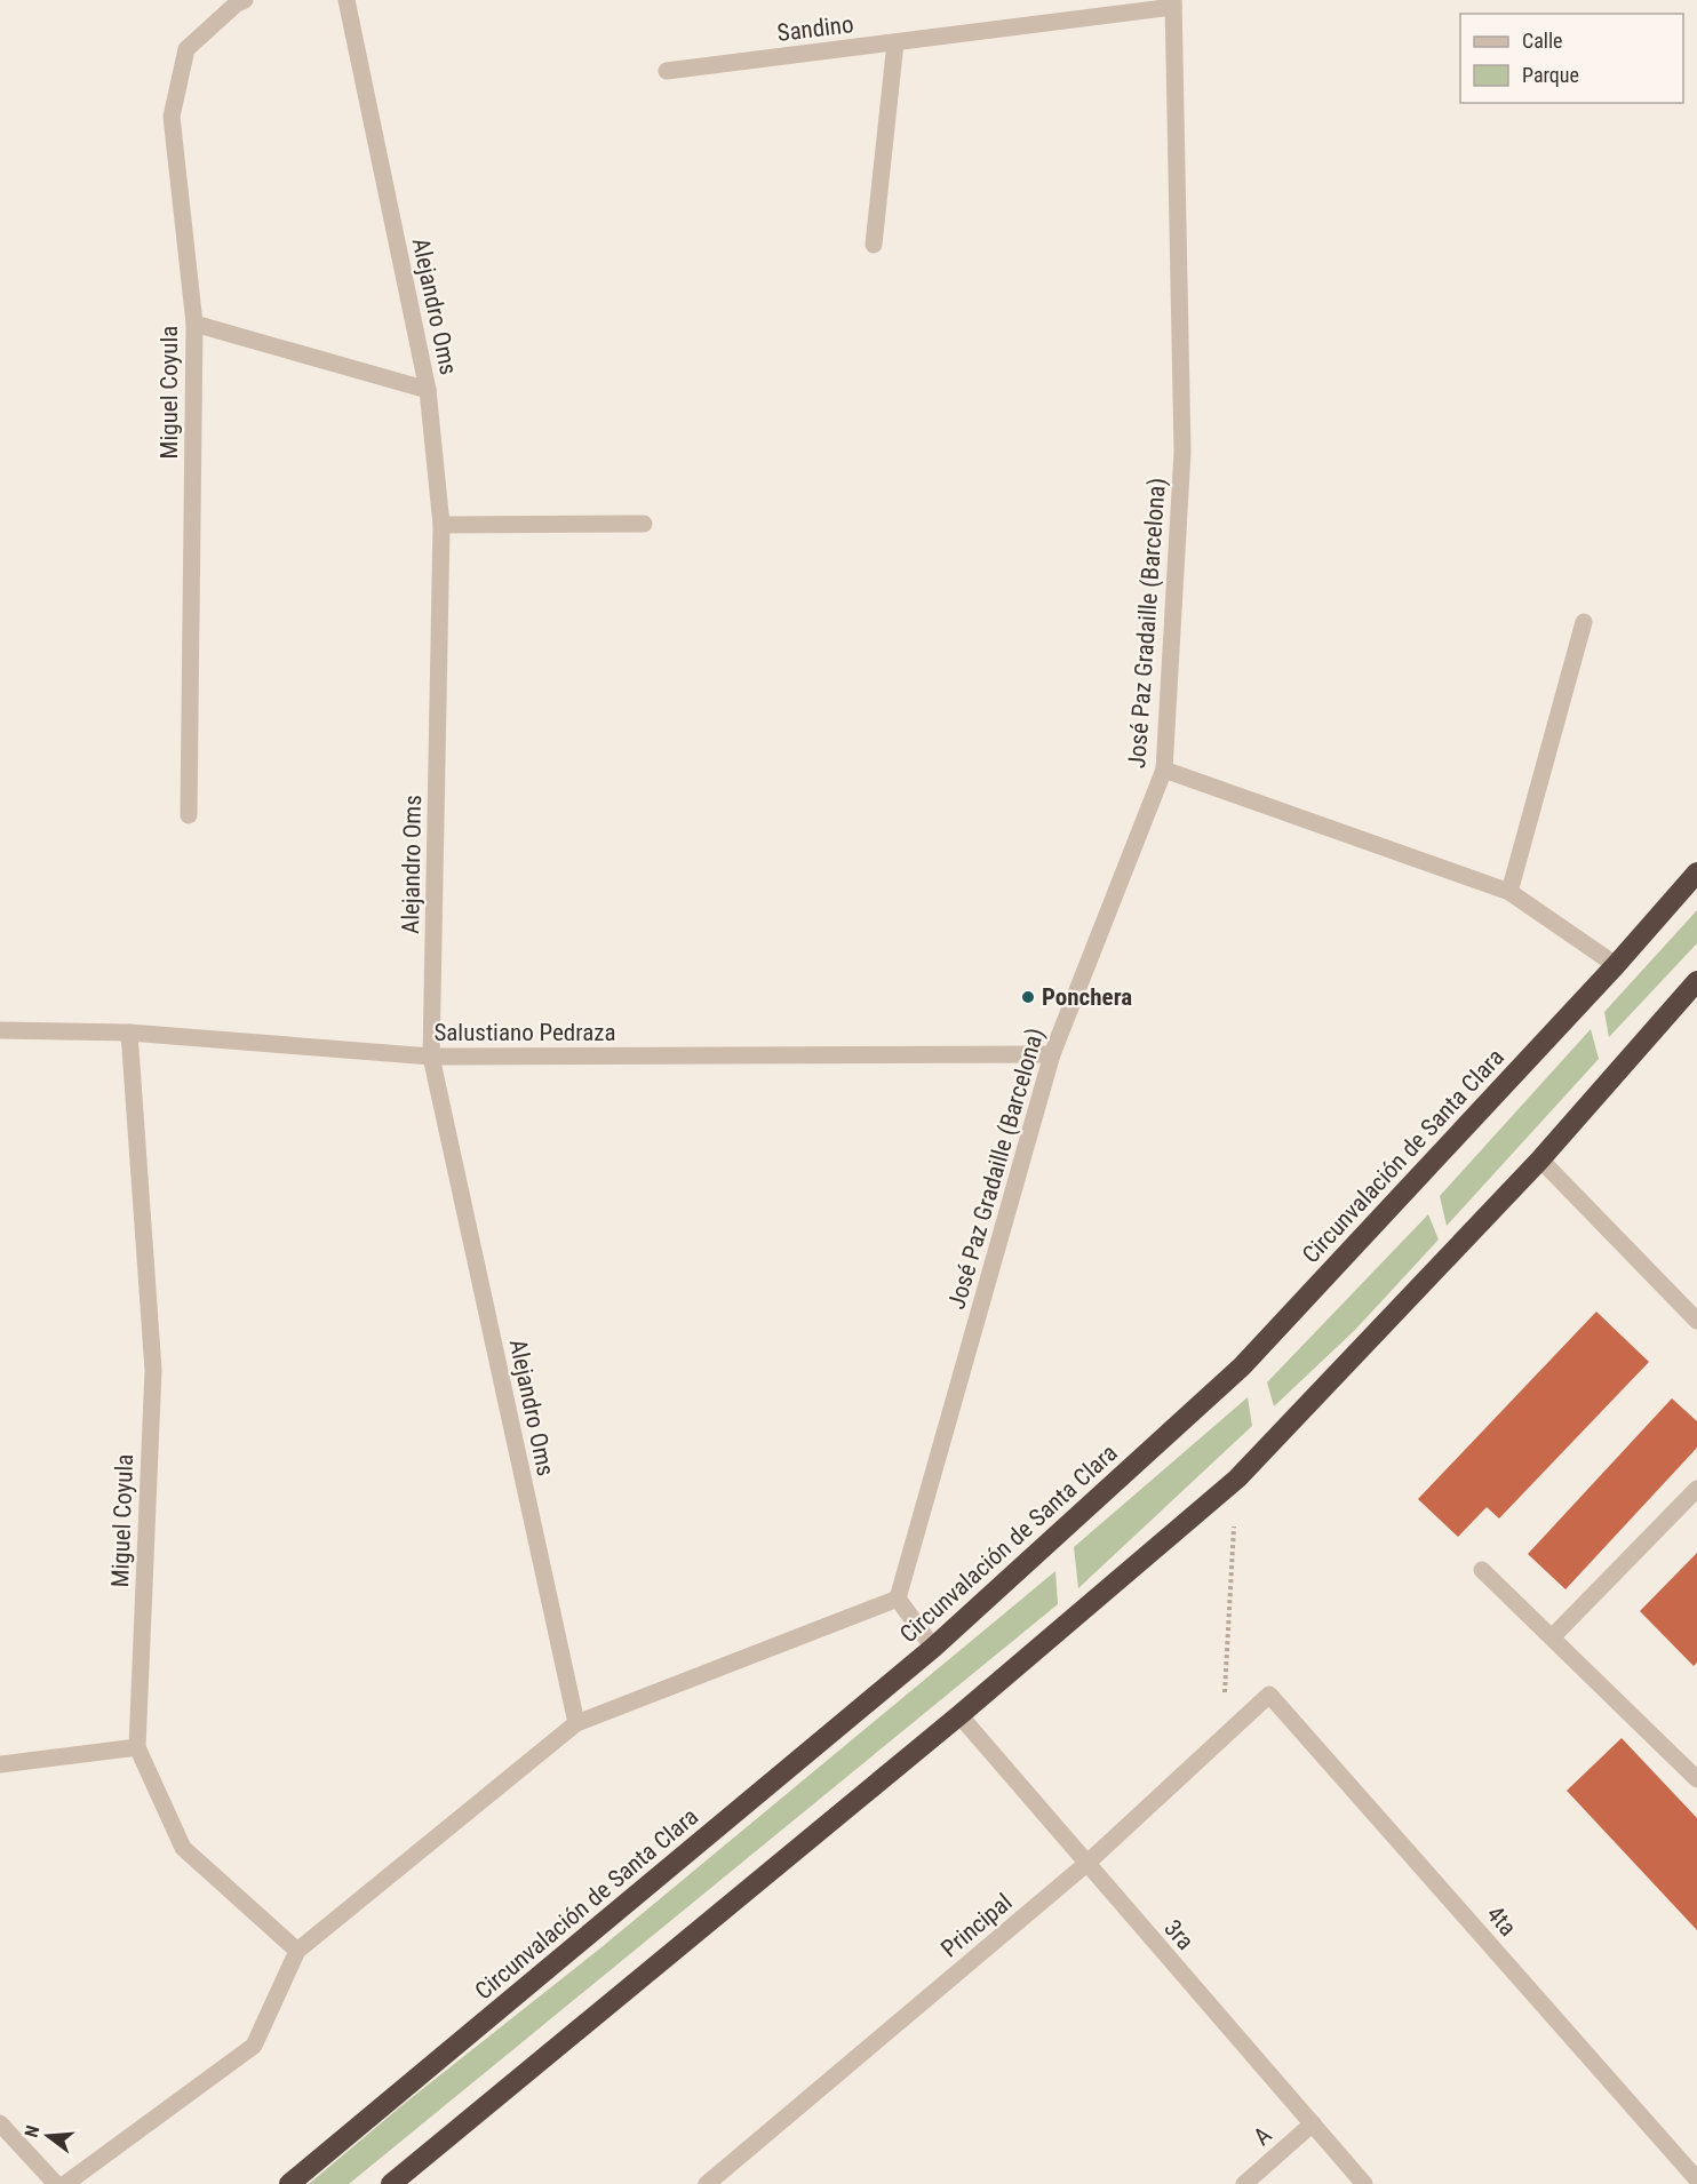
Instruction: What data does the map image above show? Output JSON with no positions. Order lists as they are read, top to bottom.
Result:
{
  "streets": {
    "highway": ["Circunvalación de Santa Clara"],
    "street": [
      "Sandino",
      "Alejandro Oms",
      "Miguel Coyula",
      "José Paz Gradaille (Barcelona)",
      "Salustiano Pedraza",
      "4ta",
      "Principal",
      "3ra",
      "A"
    ]
  },
  "crossings": [
    ["Sandino", "José Paz Gradaille (Barcelona)"],
    ["Alejandro Oms", "Salustiano Pedraza"],
    ["Miguel Coyula", "Salustiano Pedraza"],
    ["José Paz Gradaille (Barcelona)", "Salustiano Pedraza"],
    ["4ta", "Principal"],
    ["Principal", "3ra"],
    ["3ra", "A"]
  ],
  "places": ["Ponchera"],
  "legend": ["Calle", "Parque"],
  "north": "left"
}
